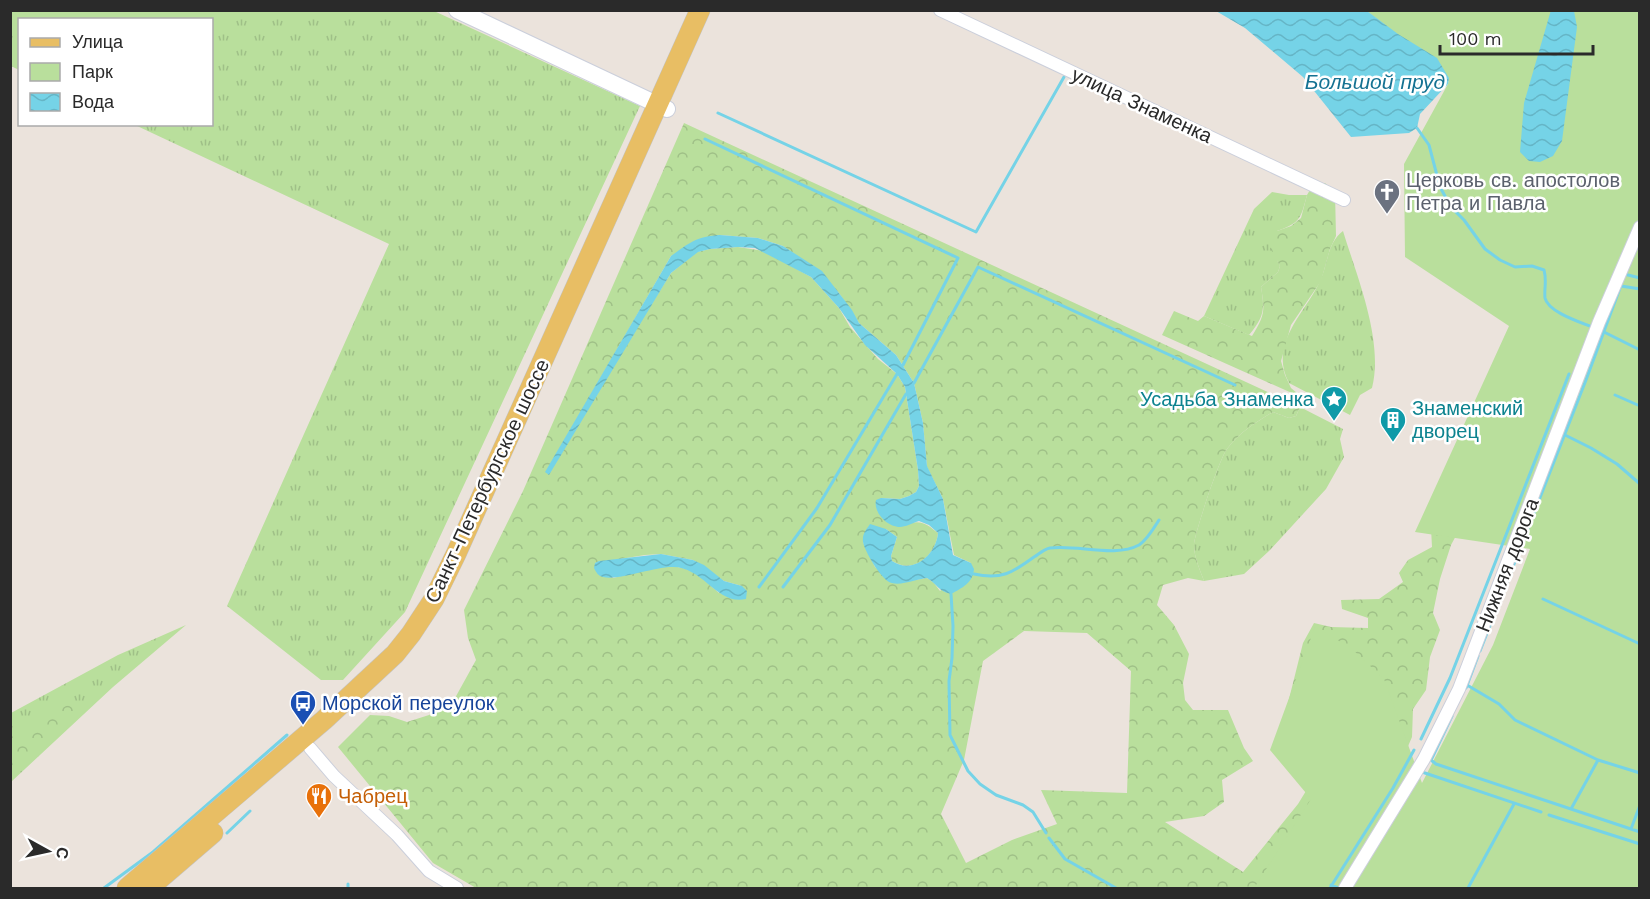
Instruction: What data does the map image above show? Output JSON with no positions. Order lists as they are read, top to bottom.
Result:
{
  "streets": {
    "main road": ["Санкт-Петербургское шоссе"],
    "street": ["улица Знаменка", "Нижняя дорога"]
  },
  "water": ["Большой пруд"],
  "places": {
    "church": ["Церковь св. апостолов Петра и Павла"],
    "place": ["Усадьба Знаменка"],
    "building": ["Знаменский дворец"],
    "bus stop": ["Морской переулок"],
    "restaurant": ["Чабрец"]
  },
  "legend": ["Улица", "Парк", "Вода"],
  "scale_bar": "100 m",
  "north": "right"
}
